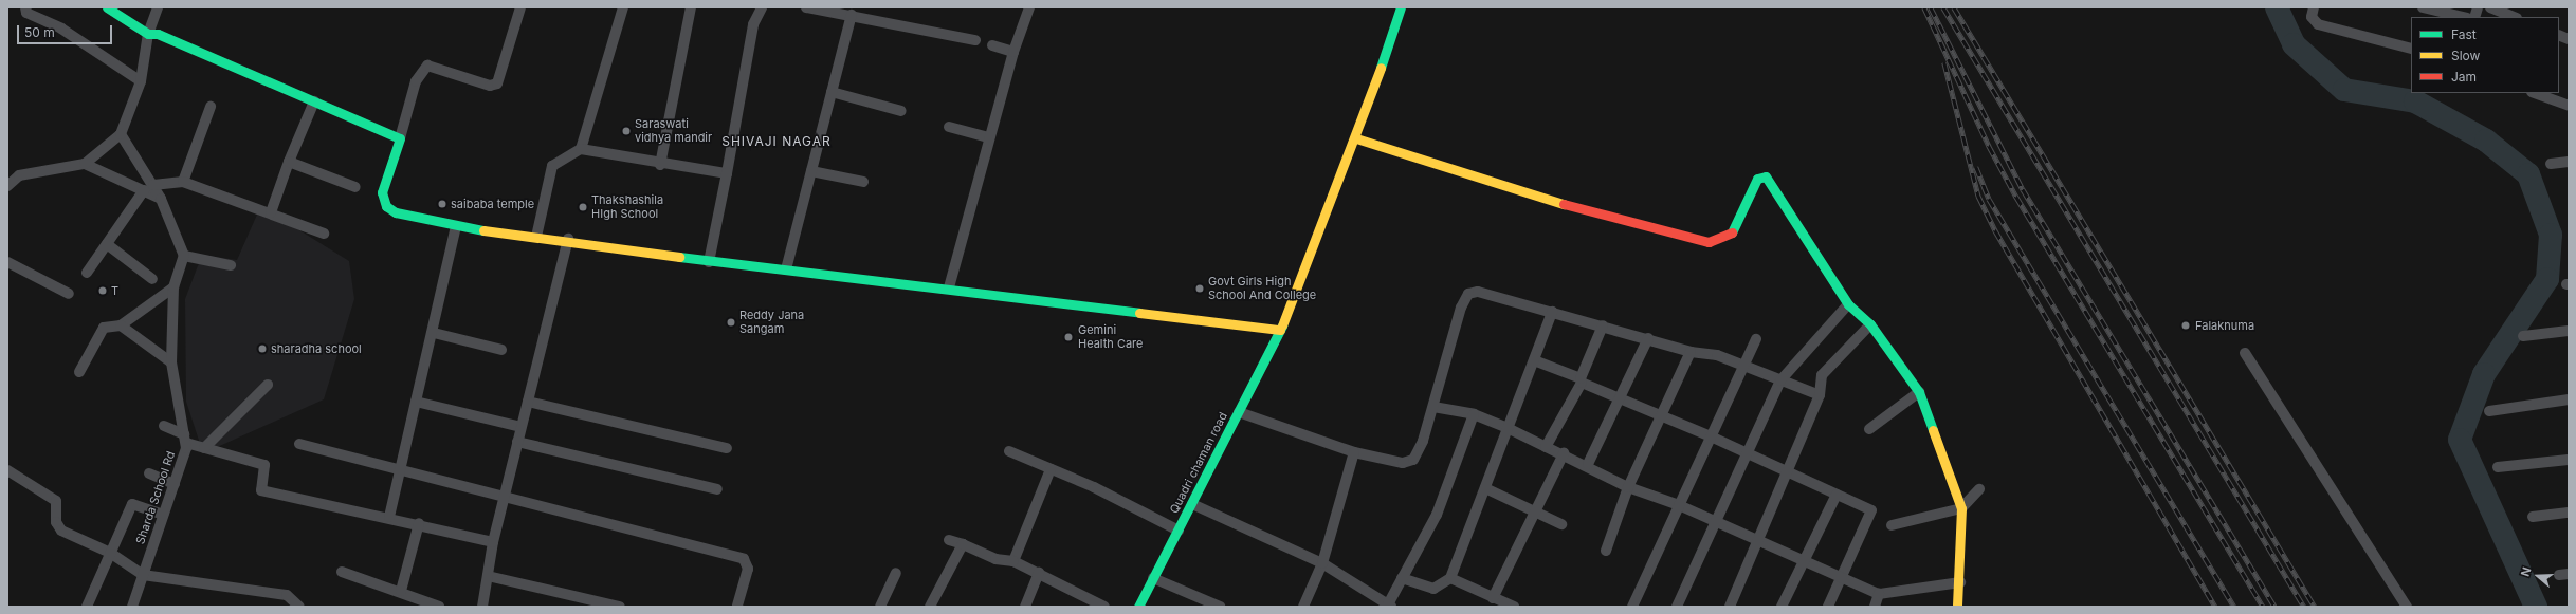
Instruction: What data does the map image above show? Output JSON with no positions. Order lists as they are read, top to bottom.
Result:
{
  "streets": {
    "street": ["Quadri chaman road", "Sharda School Rd"]
  },
  "districts": ["SHIVAJI NAGAR"],
  "places": [
    "Saraswati vidhya mandir",
    "saibaba temple",
    "Thakshashila HIgh School",
    "Govt Girls High School And College",
    "T",
    "Reddy Jana Sangam",
    "Falaknuma",
    "Gemini Health Care",
    "sharadha school"
  ],
  "legend": ["Fast", "Slow", "Jam"],
  "scale_bar": "50 m",
  "north": "left"
}
